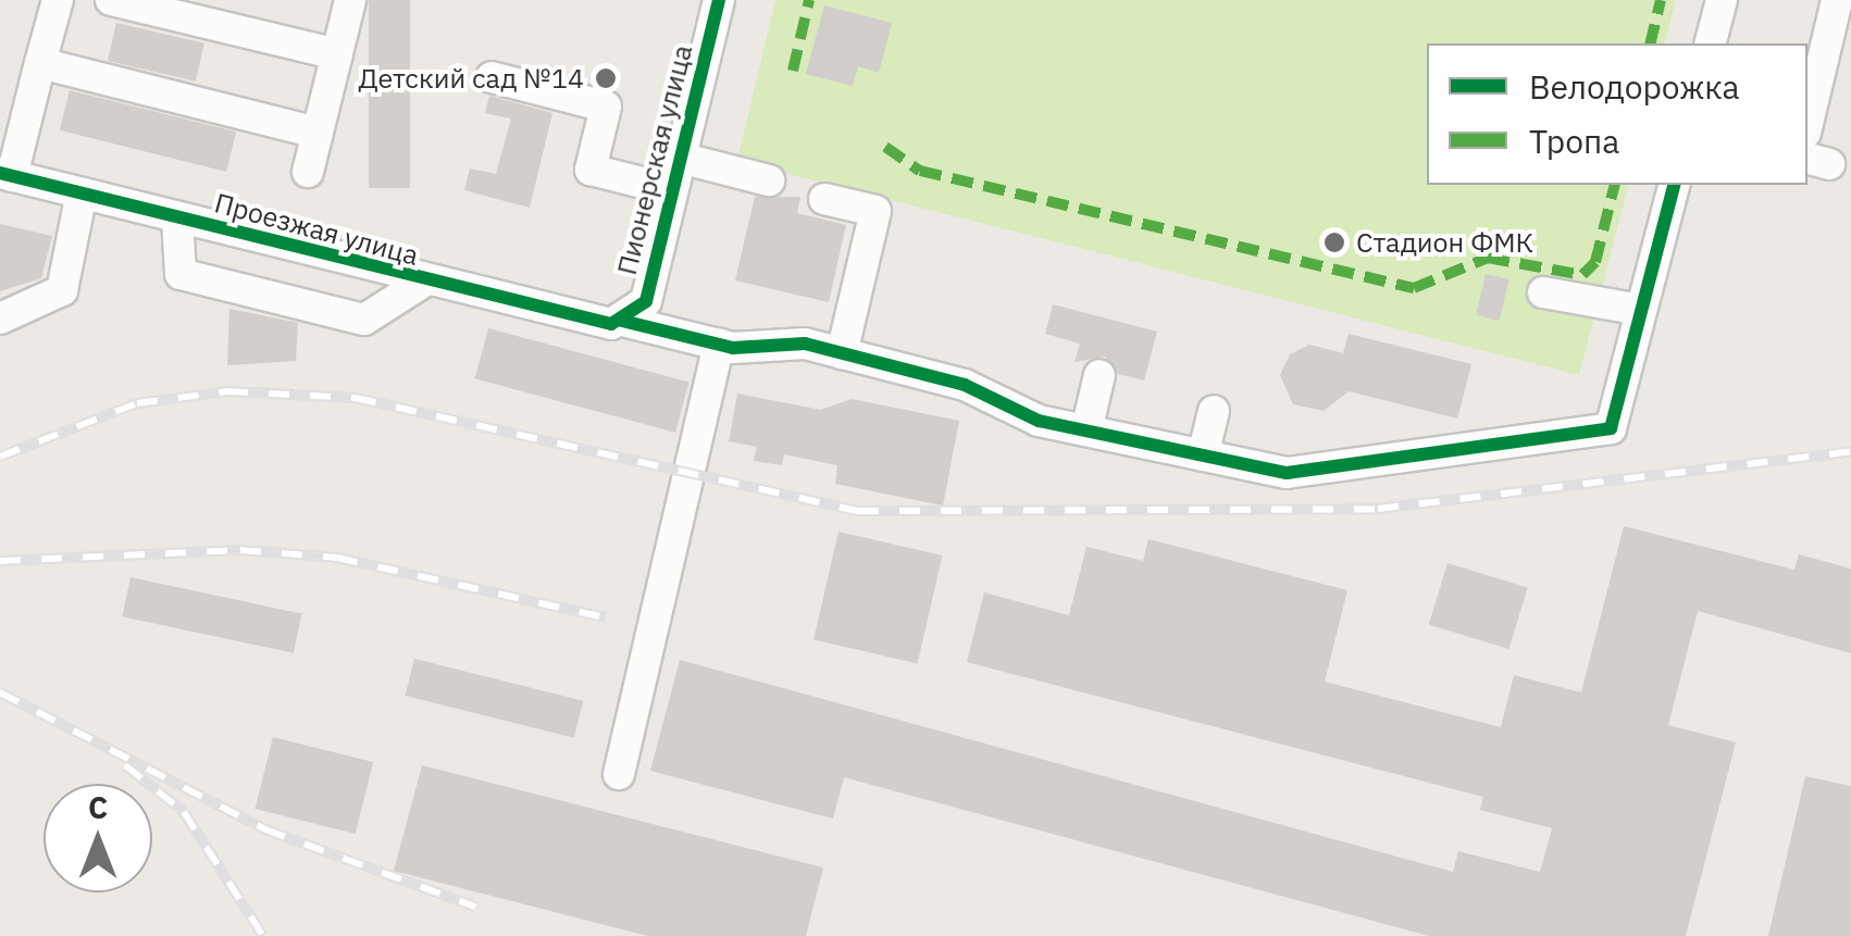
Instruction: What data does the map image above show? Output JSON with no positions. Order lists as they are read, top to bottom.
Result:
{
  "streets": {
    "street": ["Пионерская улица", "Проезжая улица"]
  },
  "crossings": [
    ["Пионерская улица", "Проезжая улица"]
  ],
  "places": ["Детский сад №14", "Стадион ФМК"],
  "legend": ["Велодорожка", "Тропа"],
  "north": "top"
}
